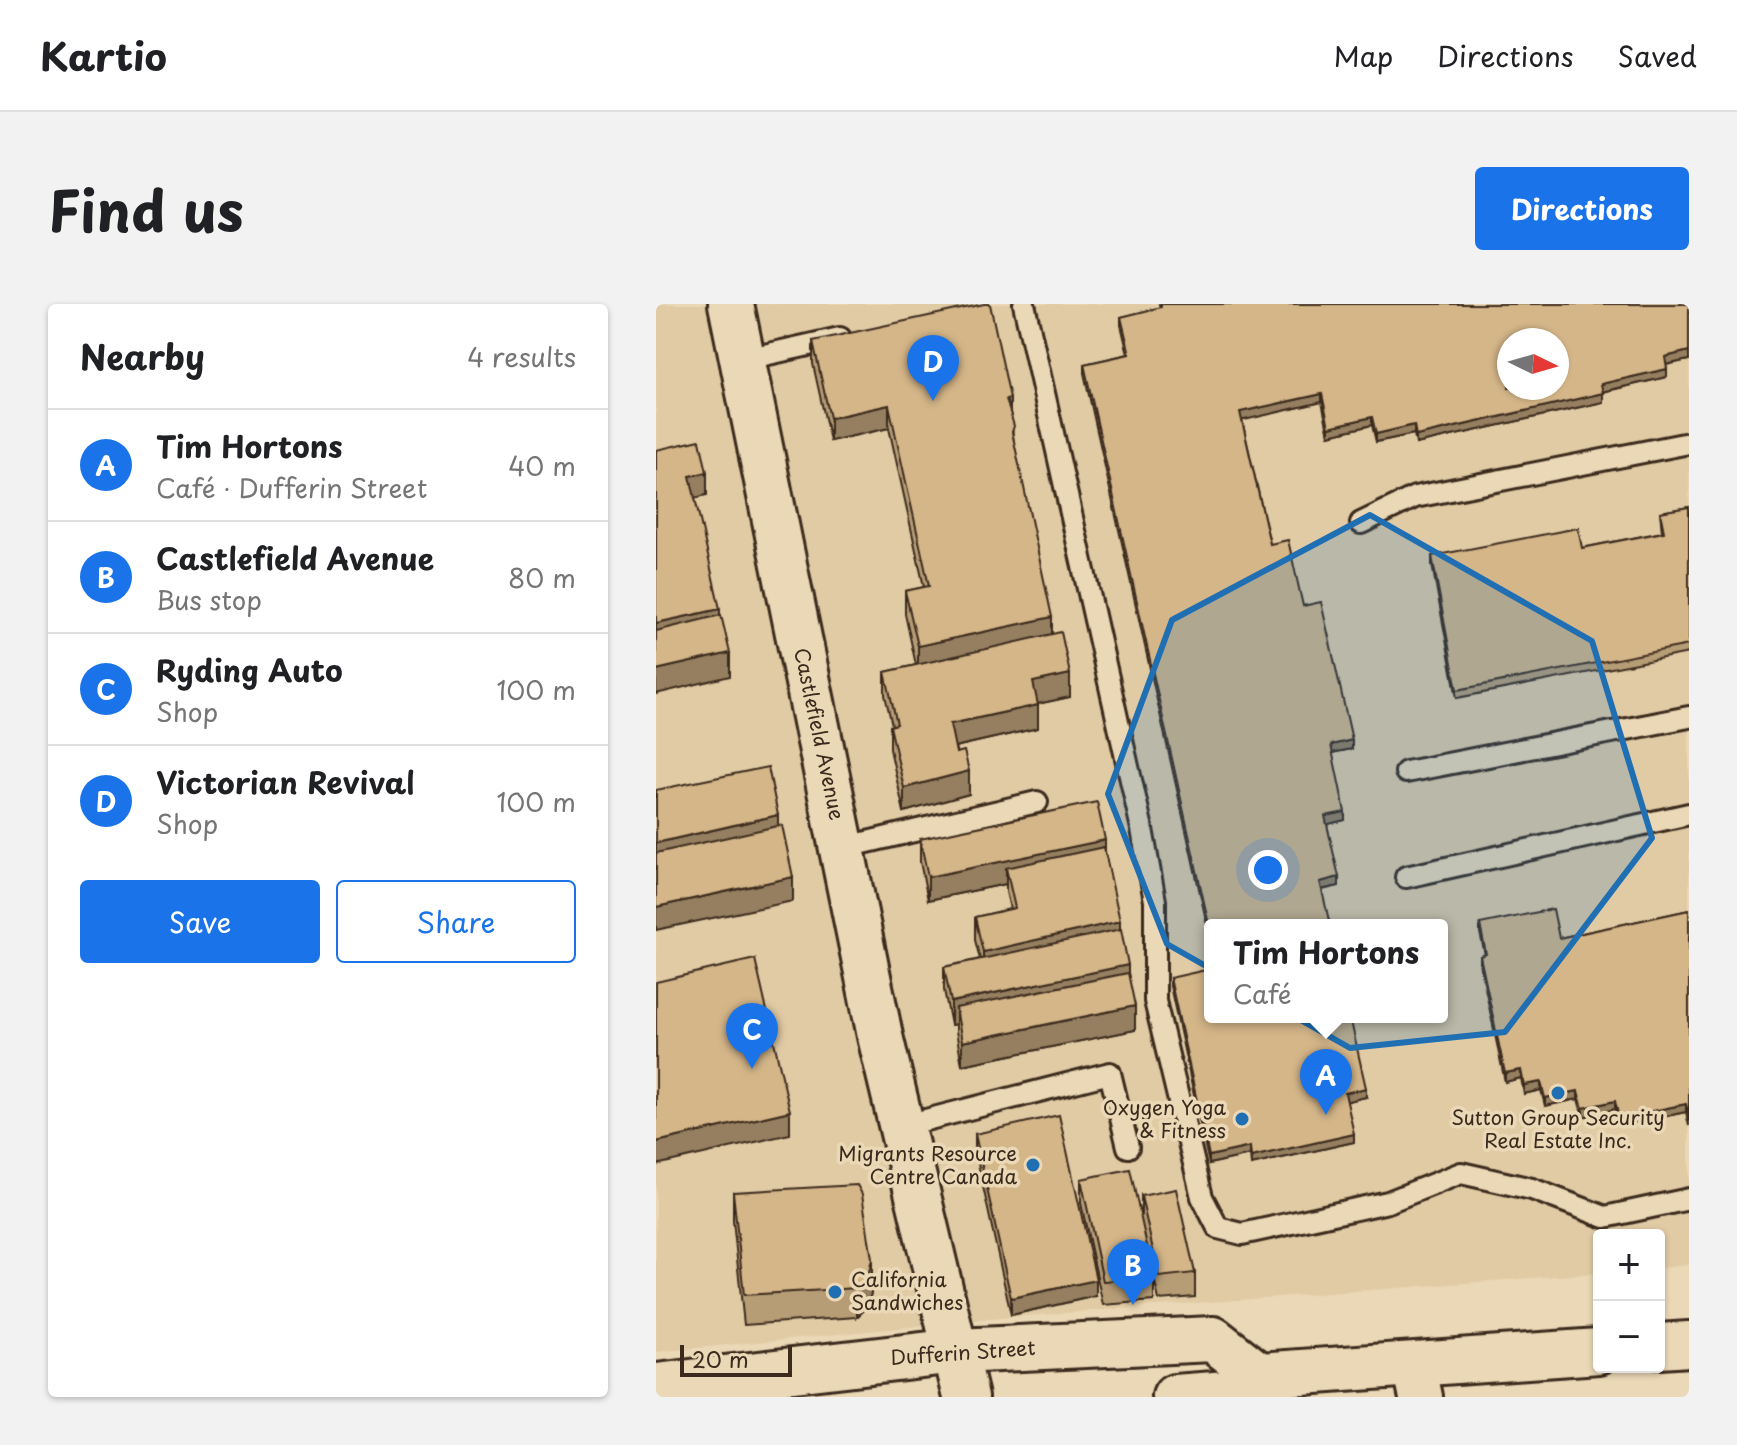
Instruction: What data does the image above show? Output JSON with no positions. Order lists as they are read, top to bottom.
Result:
{
  "streets": {
    "street": ["Castlefield Avenue", "Dufferin Street"]
  },
  "crossings": [
    ["Castlefield Avenue", "Dufferin Street"]
  ],
  "places": [
    "Sutton Group Security Real Estate Inc.",
    "Oxygen Yoga & Fitness",
    "Migrants Resource Centre Canada",
    "California Sandwiches"
  ],
  "scale_bar": "20 m",
  "north": "right",
  "page": {
    "header": "Kartio",
    "nav": ["Map", "Directions", "Saved"],
    "title": "Find us",
    "buttons": [
      "Directions",
      ["Save", "Share"]
    ],
    "heading": ["Nearby", "4 results"],
    "pins": [
      "D",
      "C",
      "A",
      "B"
    ],
    "list": [
      {
        "mark": "A",
        "name": "Tim Hortons",
        "note": "Café · Dufferin Street",
        "value": "40 m"
      },
      {
        "mark": "B",
        "name": "Castlefield Avenue",
        "note": "Bus stop",
        "value": "80 m"
      },
      {
        "mark": "C",
        "name": "Ryding Auto",
        "note": "Shop",
        "value": "100 m"
      },
      {
        "mark": "D",
        "name": "Victorian Revival",
        "note": "Shop",
        "value": "100 m"
      }
    ],
    "popup": ["Tim Hortons", "Café"],
    "map_buttons": ["+", "−"],
    "scale": "20 m"
  }
}
